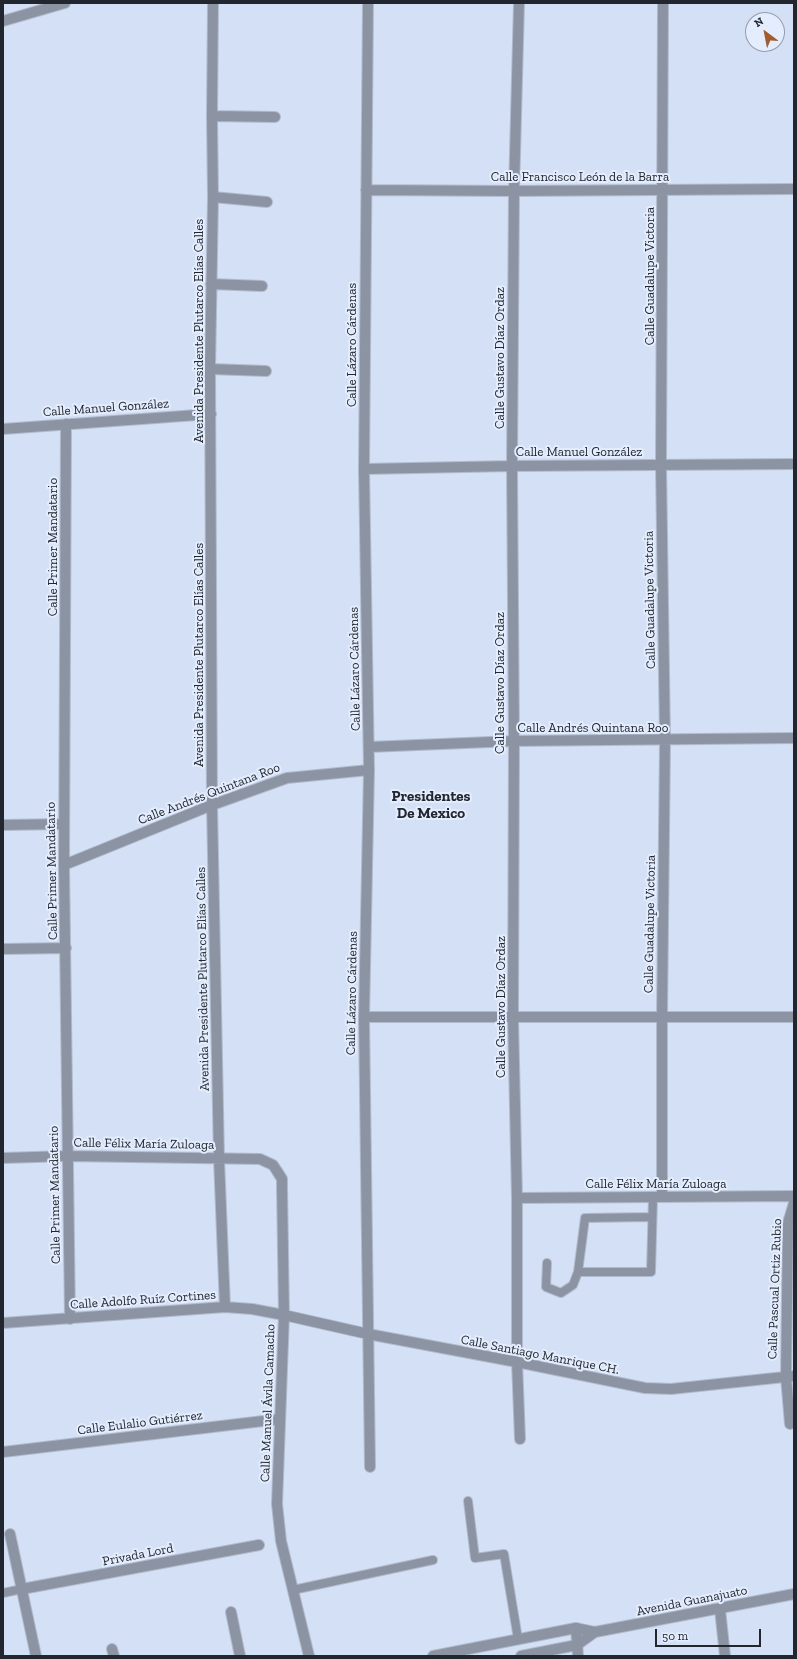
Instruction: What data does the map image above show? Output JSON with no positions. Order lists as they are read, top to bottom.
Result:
{
  "streets": {
    "street": [
      "Calle Francisco León de la Barra",
      "Calle Guadalupe Victoria",
      "Avenida Presidente Plutarco Elías Calles",
      "Calle Lázaro Cárdenas",
      "Calle Gustavo Díaz Ordaz",
      "Calle Manuel González",
      "Calle Primer Mandatario",
      "Calle Andrés Quintana Roo",
      "Calle Félix María Zuloaga",
      "Calle Pascual Ortiz Rubio",
      "Calle Adolfo Ruíz Cortines",
      "Calle Santiago Manrique CH.",
      "Calle Manuel Ávila Camacho",
      "Calle Eulalio Gutiérrez",
      "Privada Lord",
      "Avenida Guanajuato"
    ]
  },
  "crossings": [
    ["Calle Francisco León de la Barra", "Calle Guadalupe Victoria"],
    ["Calle Francisco León de la Barra", "Calle Lázaro Cárdenas"],
    ["Calle Francisco León de la Barra", "Calle Gustavo Díaz Ordaz"],
    ["Calle Guadalupe Victoria", "Calle Manuel González"],
    ["Calle Guadalupe Victoria", "Calle Andrés Quintana Roo"],
    ["Calle Guadalupe Victoria", "Calle Félix María Zuloaga"],
    ["Avenida Presidente Plutarco Elías Calles", "Calle Manuel González"],
    ["Avenida Presidente Plutarco Elías Calles", "Calle Andrés Quintana Roo"],
    ["Avenida Presidente Plutarco Elías Calles", "Calle Félix María Zuloaga"],
    ["Avenida Presidente Plutarco Elías Calles", "Calle Adolfo Ruíz Cortines"],
    ["Calle Lázaro Cárdenas", "Calle Manuel González"],
    ["Calle Lázaro Cárdenas", "Calle Andrés Quintana Roo"],
    ["Calle Lázaro Cárdenas", "Calle Santiago Manrique CH."],
    ["Calle Gustavo Díaz Ordaz", "Calle Manuel González"],
    ["Calle Gustavo Díaz Ordaz", "Calle Andrés Quintana Roo"],
    ["Calle Gustavo Díaz Ordaz", "Calle Félix María Zuloaga"],
    ["Calle Gustavo Díaz Ordaz", "Calle Santiago Manrique CH."],
    ["Calle Manuel González", "Calle Primer Mandatario"],
    ["Calle Primer Mandatario", "Calle Andrés Quintana Roo"],
    ["Calle Primer Mandatario", "Calle Félix María Zuloaga"],
    ["Calle Primer Mandatario", "Calle Adolfo Ruíz Cortines"],
    ["Calle Félix María Zuloaga", "Calle Manuel Ávila Camacho"],
    ["Calle Pascual Ortiz Rubio", "Calle Santiago Manrique CH."],
    ["Calle Adolfo Ruíz Cortines", "Calle Santiago Manrique CH."],
    ["Calle Adolfo Ruíz Cortines", "Calle Manuel Ávila Camacho"],
    ["Calle Santiago Manrique CH.", "Calle Manuel Ávila Camacho"],
    ["Calle Manuel Ávila Camacho", "Calle Eulalio Gutiérrez"]
  ],
  "districts": ["Presidentes De Mexico"],
  "scale_bar": "50 m",
  "north": "top left"
}
